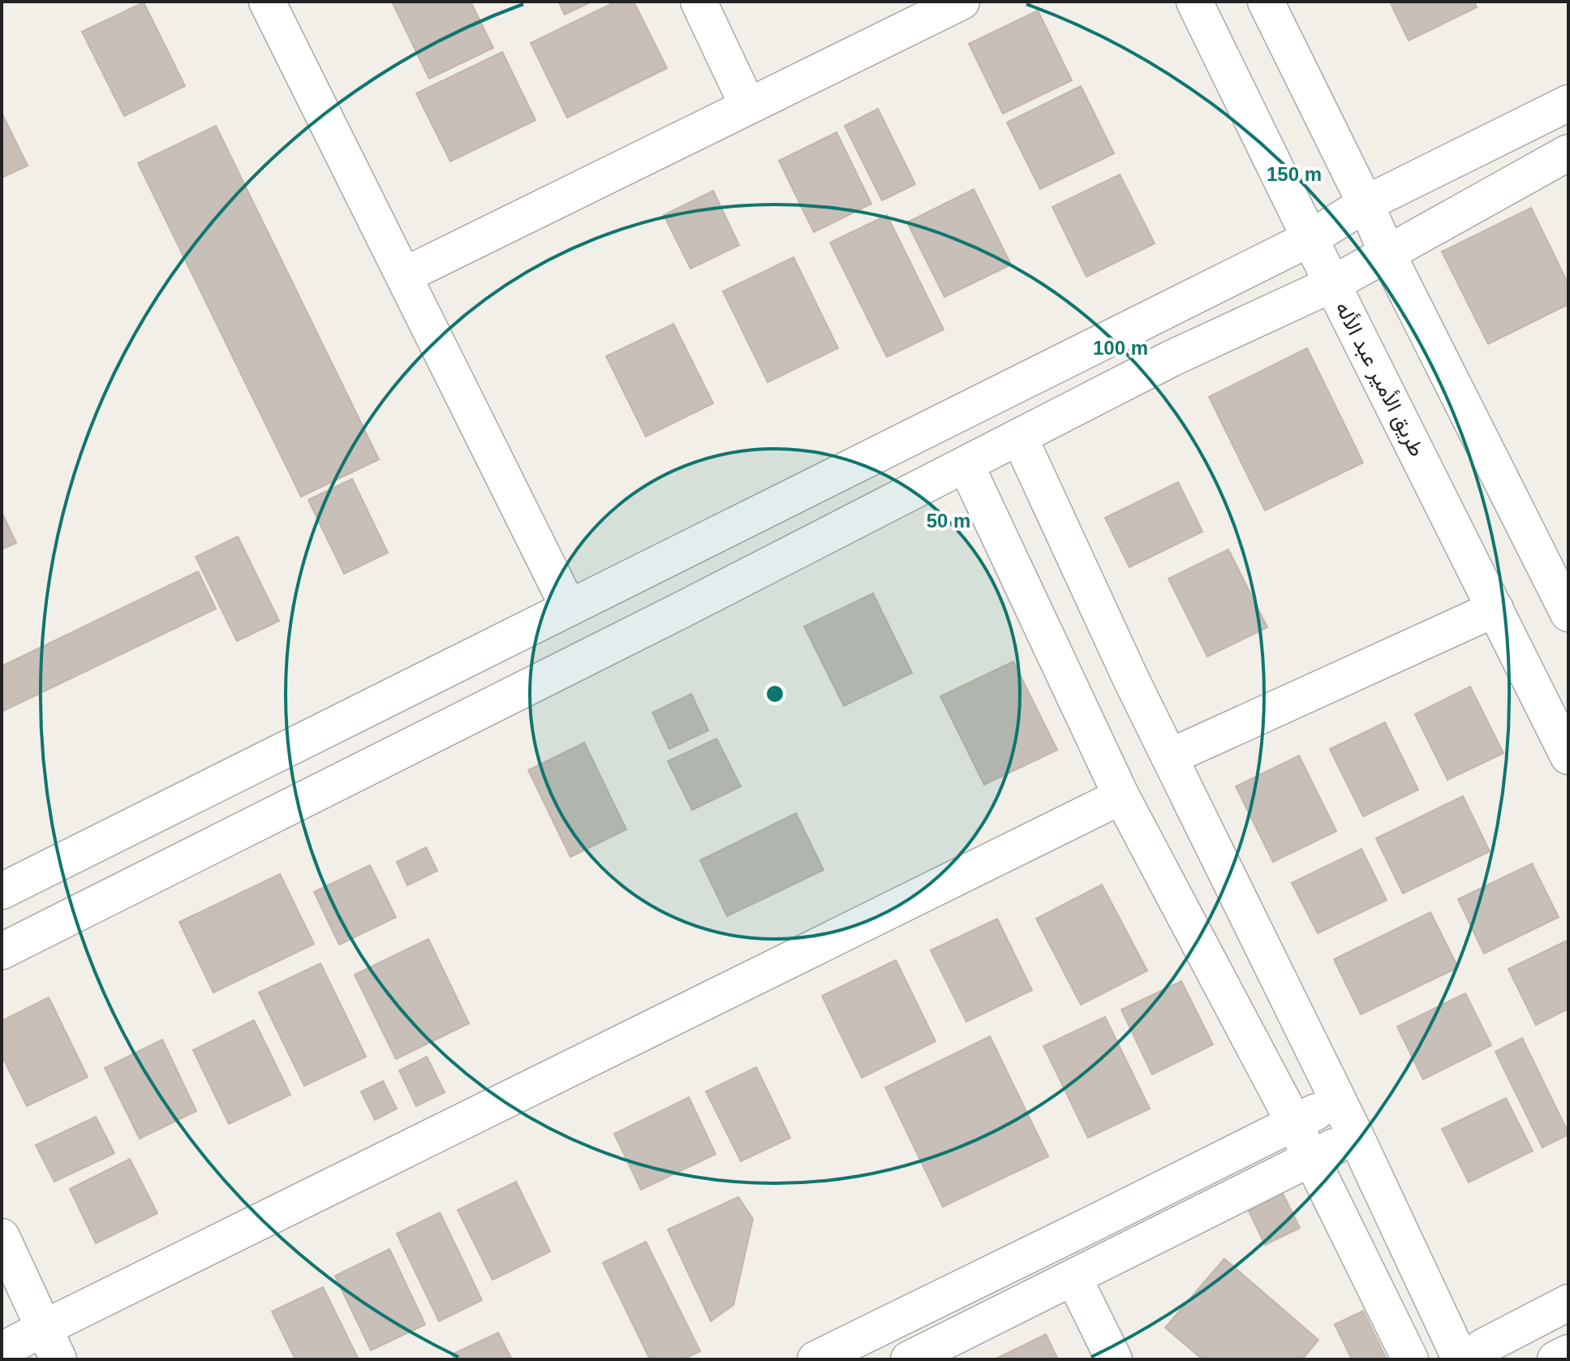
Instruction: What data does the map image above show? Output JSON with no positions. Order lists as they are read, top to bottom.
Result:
{
  "streets": {
    "street": ["طريق الأمير عبد الأله"]
  },
  "rings": ["150 m", "100 m", "50 m"]
}
